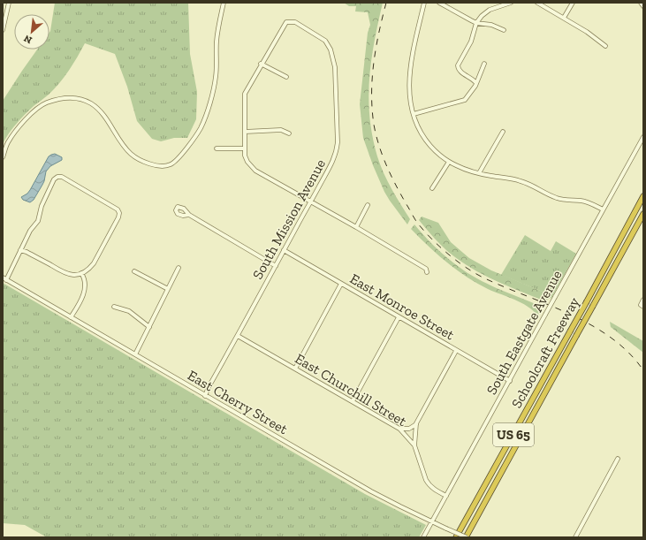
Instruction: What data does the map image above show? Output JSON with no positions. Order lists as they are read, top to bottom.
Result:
{
  "streets": {
    "highway": ["Schoolcraft Freeway", "US 65"],
    "street": [
      "South Mission Avenue",
      "East Monroe Street",
      "South Eastgate Avenue",
      "East Churchill Street",
      "East Cherry Street"
    ]
  },
  "crossings": [
    ["South Mission Avenue", "East Monroe Street"],
    ["South Mission Avenue", "East Churchill Street"],
    ["South Mission Avenue", "East Cherry Street"],
    ["East Monroe Street", "South Eastgate Avenue"],
    ["South Eastgate Avenue", "East Churchill Street"],
    ["South Eastgate Avenue", "East Cherry Street"],
    ["Schoolcraft Freeway", "East Cherry Street"]
  ],
  "north": "bottom left"
}
